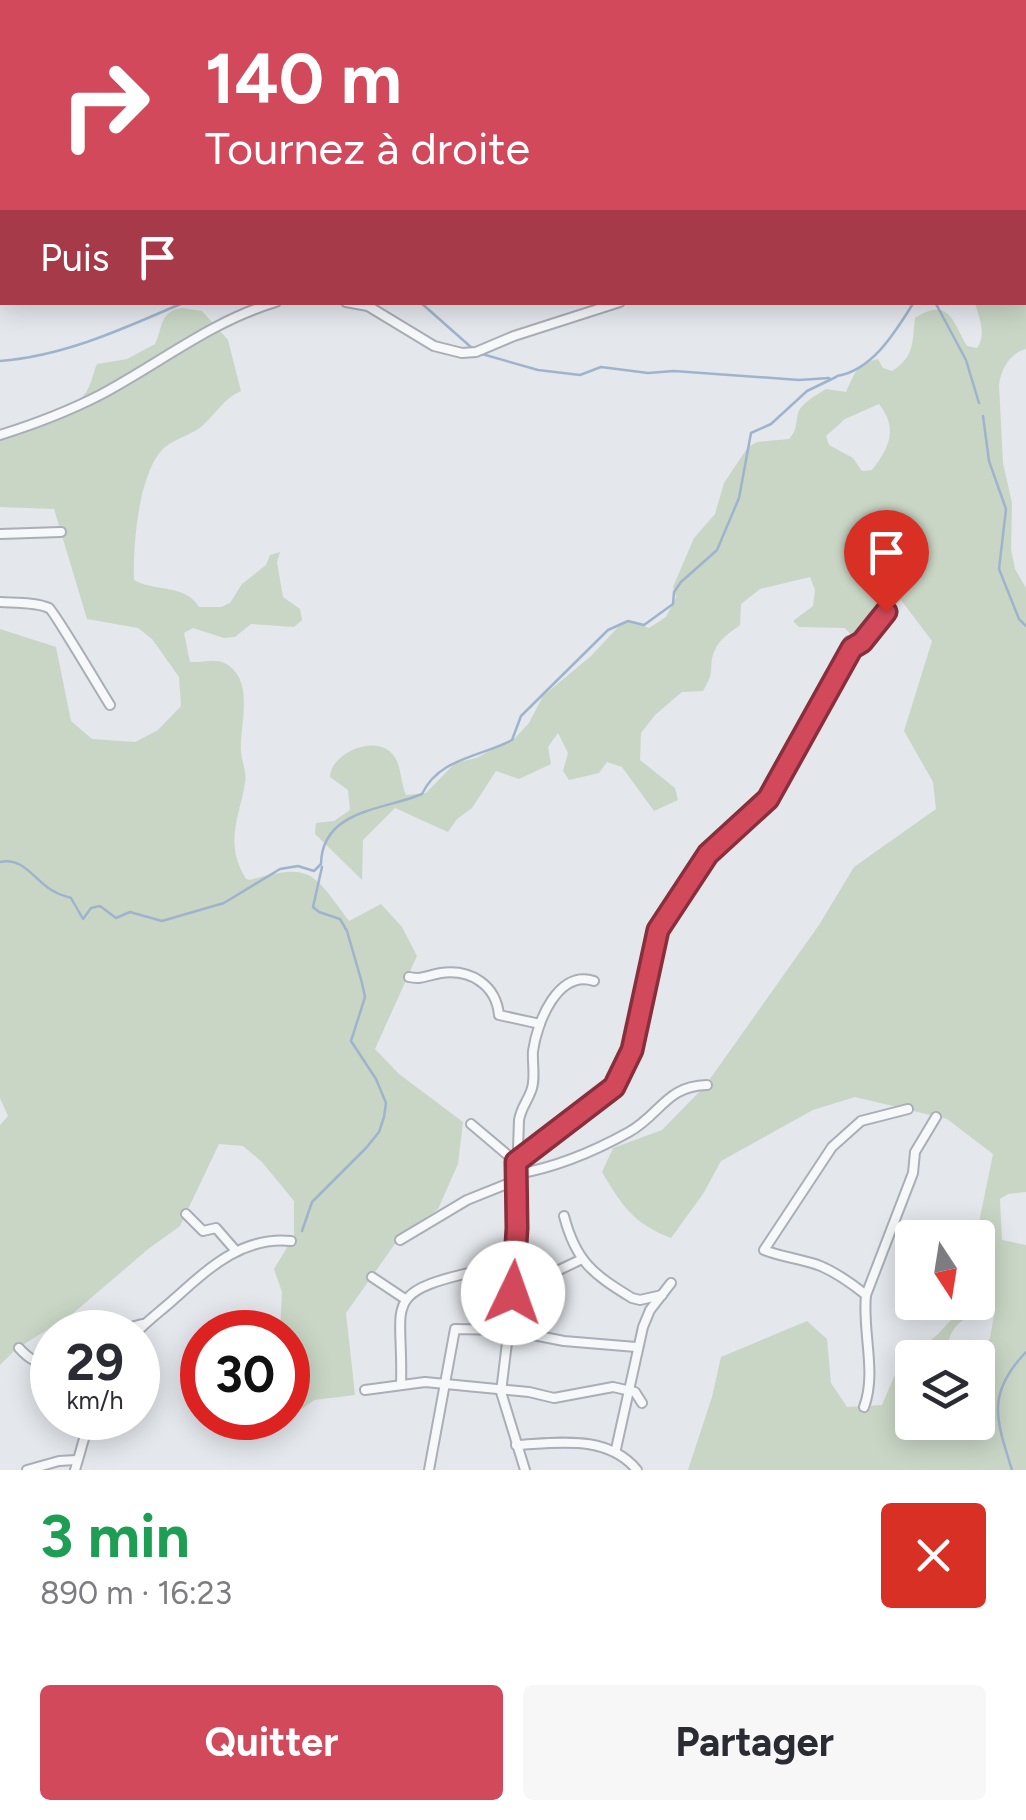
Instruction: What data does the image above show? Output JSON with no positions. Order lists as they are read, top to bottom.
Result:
{
  "north": "bottom",
  "page": {
    "turn": ["140 m", "Tournez à droite"],
    "then": "Puis",
    "speed": "29 km/h",
    "limit": "30",
    "heading": ["3 min", "890 m · 16:23"],
    "buttons": ["Quitter", "Partager"]
  }
}
